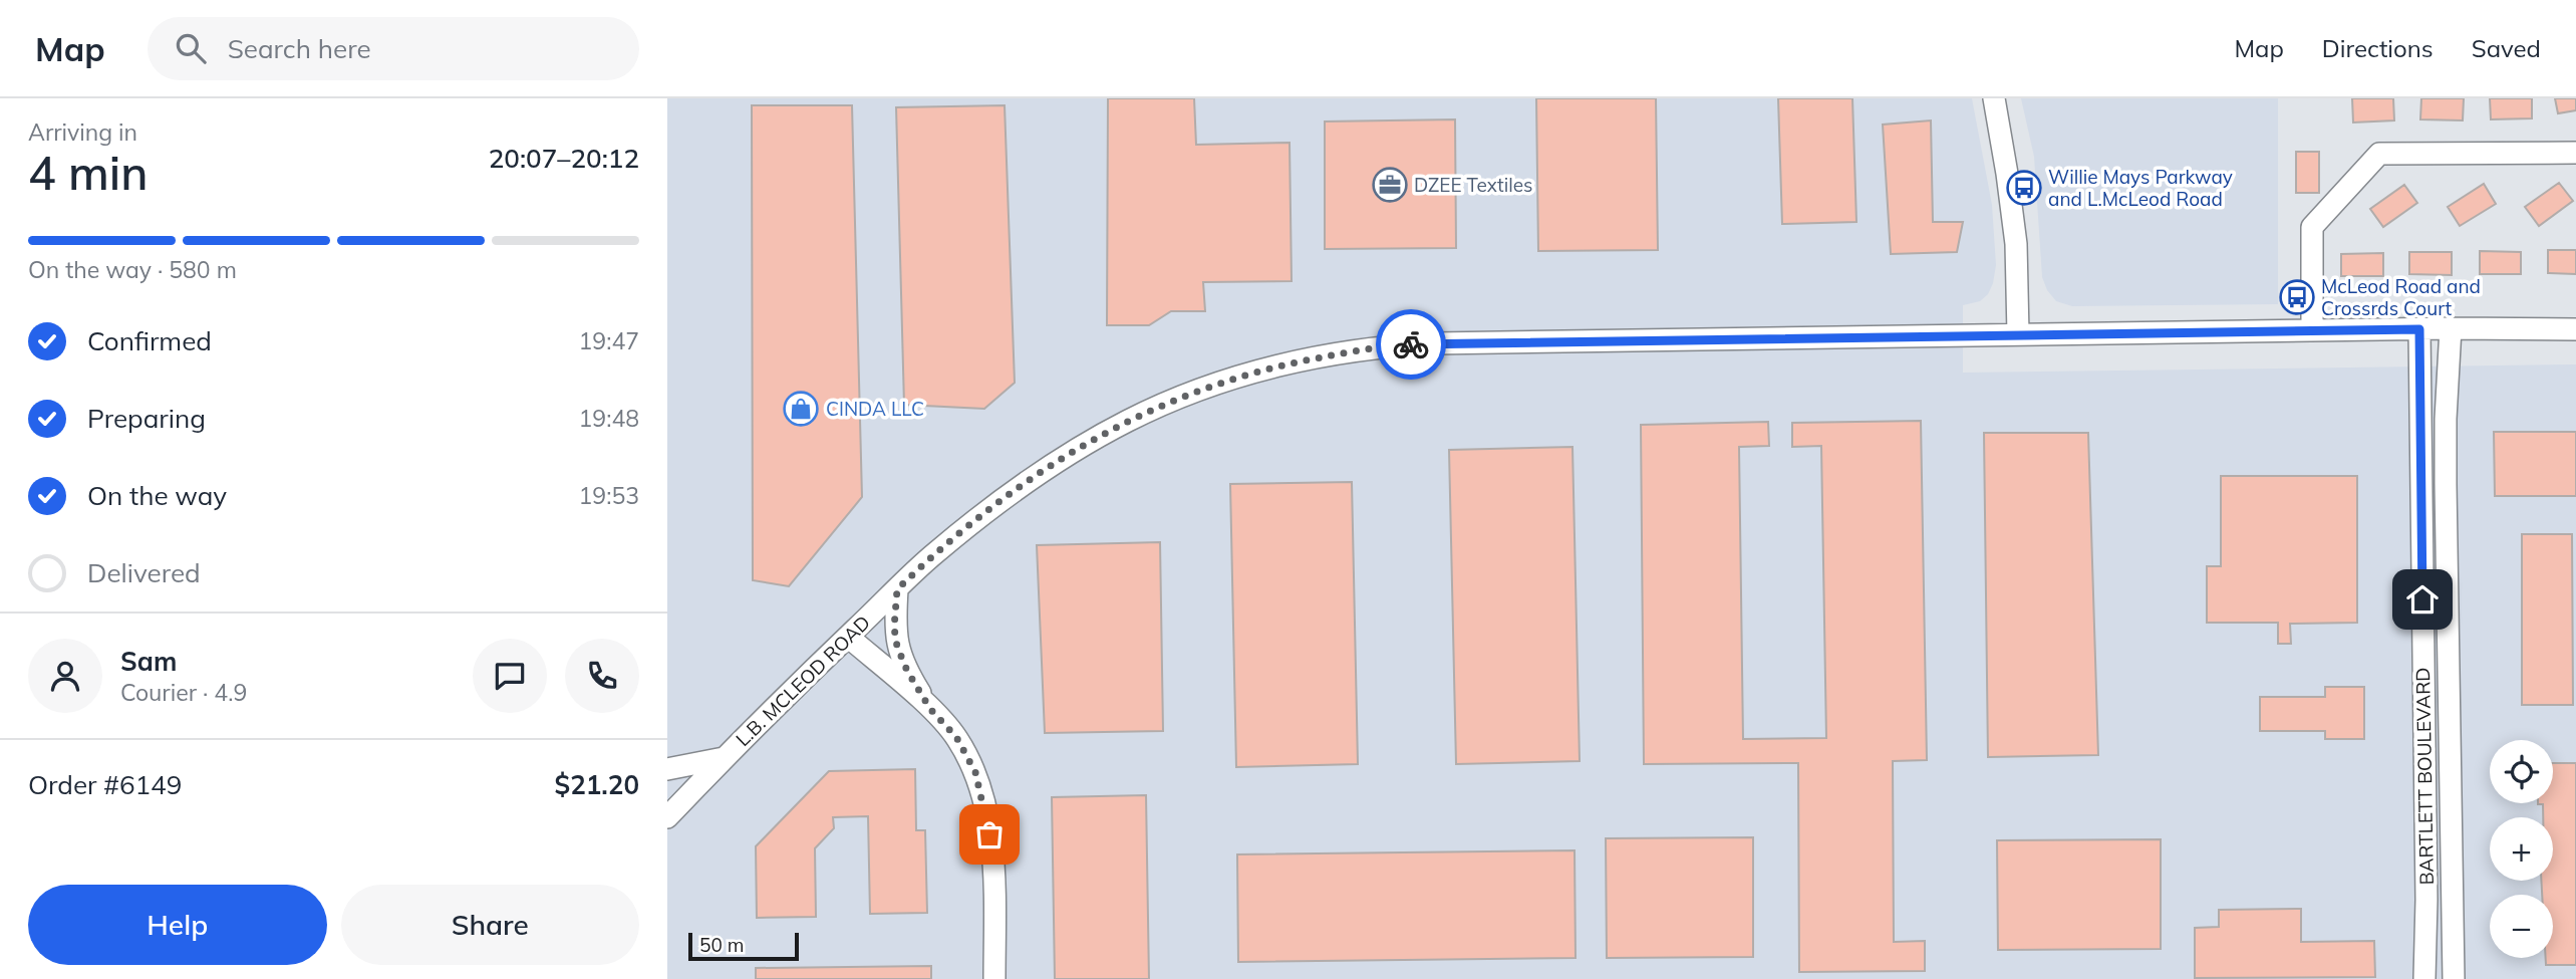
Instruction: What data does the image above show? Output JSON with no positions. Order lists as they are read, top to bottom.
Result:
{
  "streets": {
    "street": ["L.B. MCLEOD ROAD", "BARTLETT BOULEVARD"]
  },
  "crossings": [
    ["L.B. MCLEOD ROAD", "BARTLETT BOULEVARD"]
  ],
  "places": {
    "office": ["DZEE Textiles"],
    "bus stop": ["Willie Mays Parkway and L.McLeod Road", "McLeod Road and Crossrds Court"],
    "shop": ["CINDA LLC"]
  },
  "scale_bar": "50 m",
  "page": {
    "header": "Map",
    "search": "Search here",
    "nav": ["Map", "Directions", "Saved"],
    "heading": ["4 min", "Arriving in", "20:07–20:12"],
    "panel": [
      "Sam",
      "Courier · 4.9",
      "Order #6149",
      "$21.20"
    ],
    "bar": "On the way · 580 m",
    "list": [
      ["Confirmed", "19:47"],
      ["Preparing", "19:48"],
      ["On the way", "19:53"],
      "Delivered"
    ],
    "map_buttons": ["+", "−"],
    "buttons": ["Help", "Share"],
    "scale": "50 m"
  }
}
